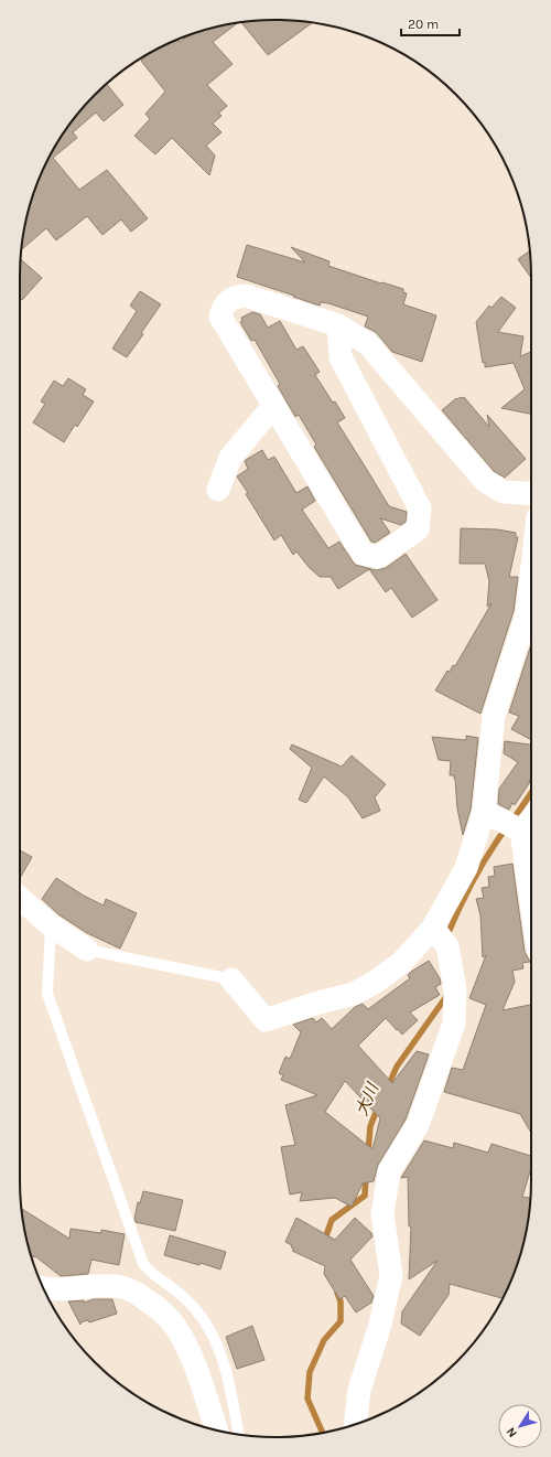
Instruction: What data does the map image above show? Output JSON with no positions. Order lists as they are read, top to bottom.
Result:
{
  "water": ["大川"],
  "scale_bar": "20 m",
  "north": "bottom left"
}
